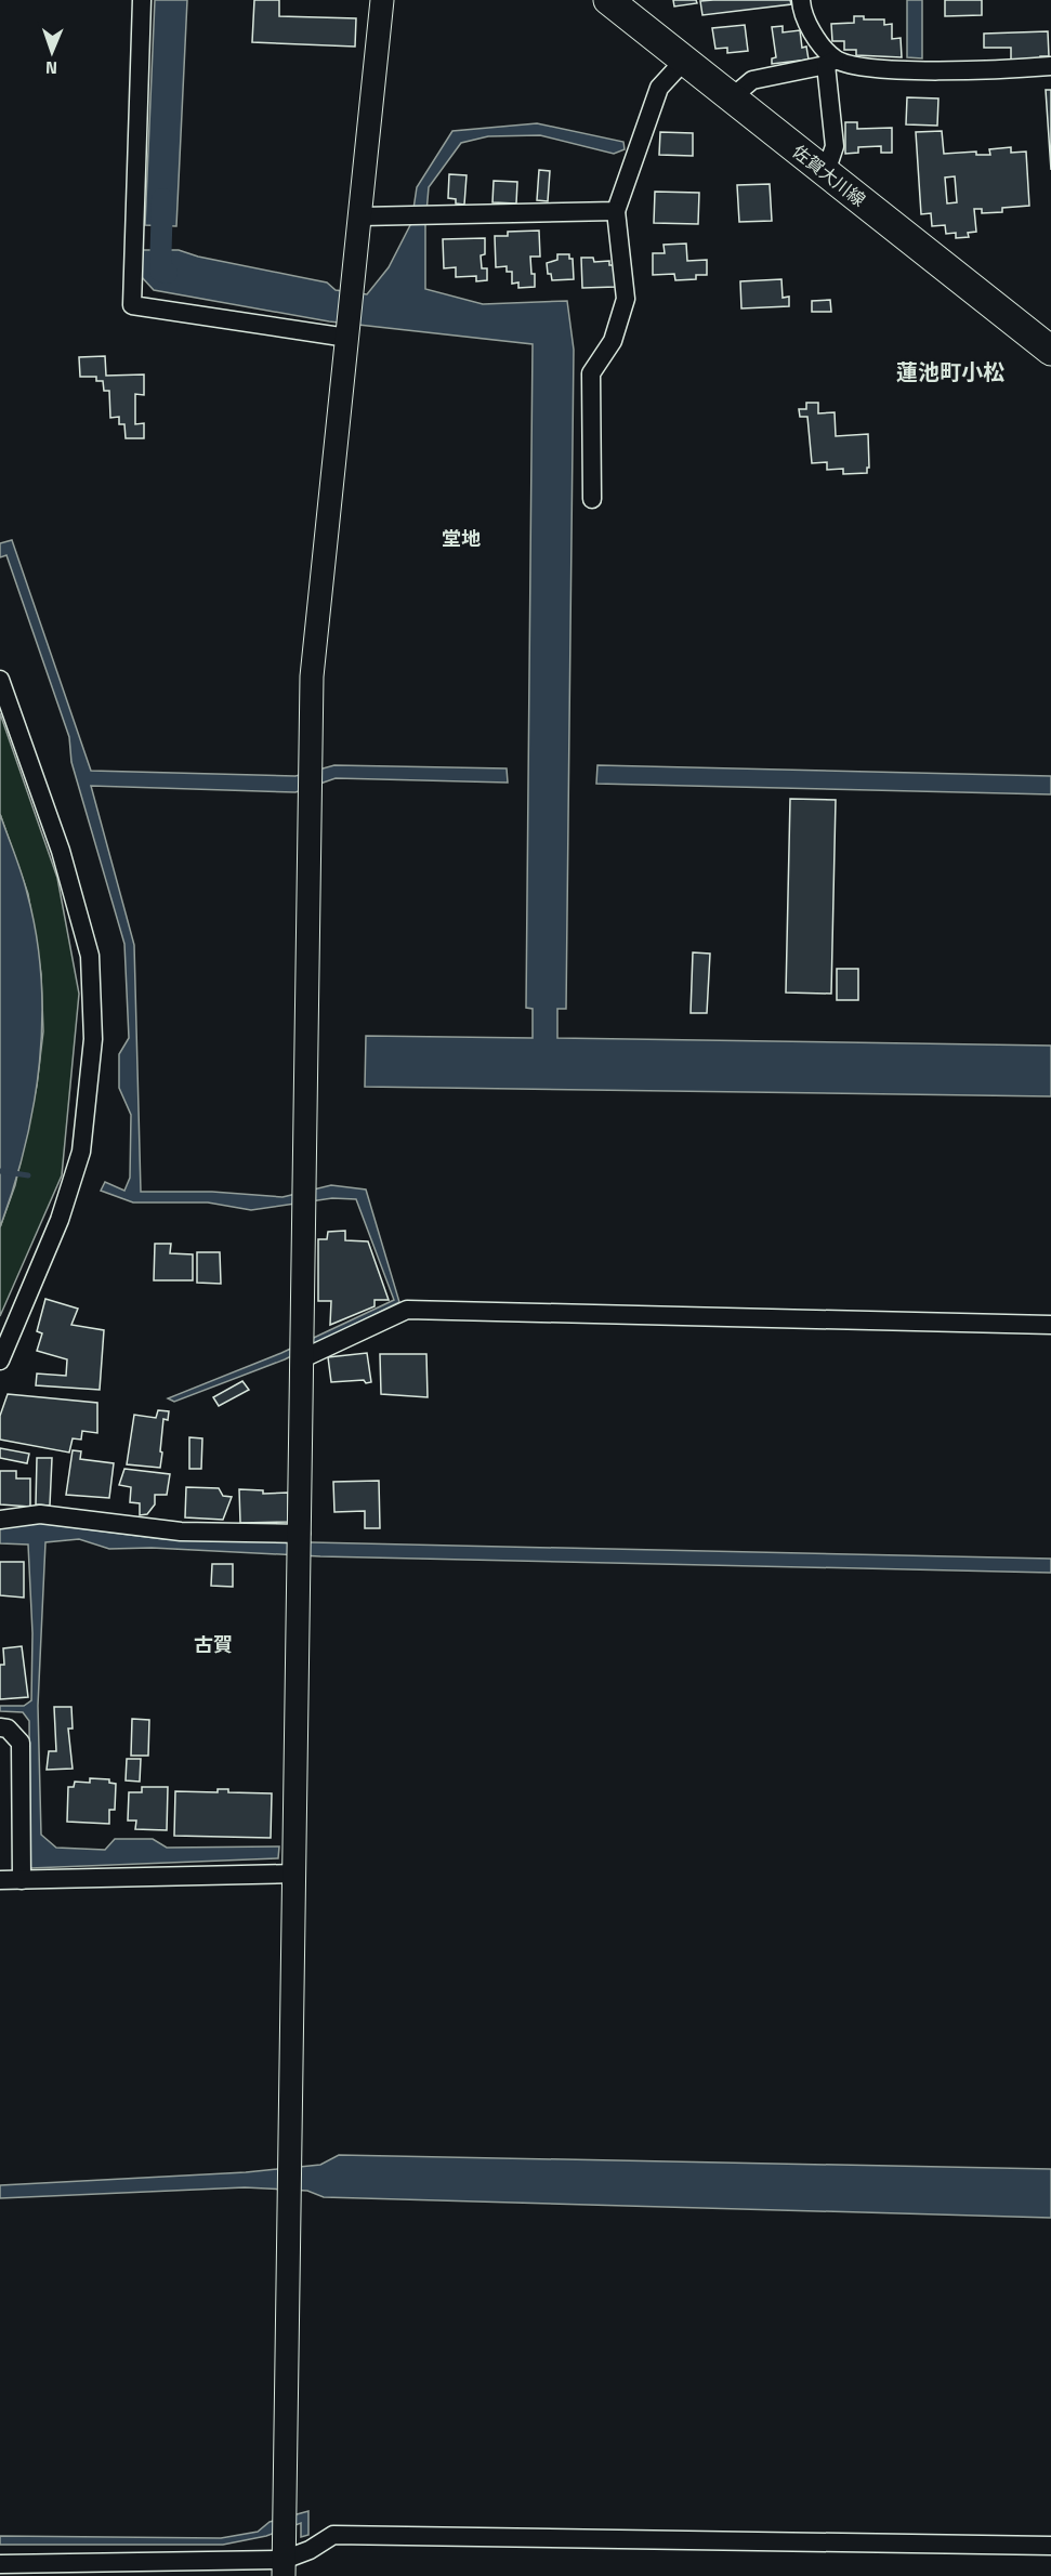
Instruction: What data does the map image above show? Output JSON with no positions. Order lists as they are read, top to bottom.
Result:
{
  "streets": {
    "main road": ["佐賀大川線"]
  },
  "districts": ["蓮池町小松", "堂地", "古賀"],
  "north": "bottom"
}
